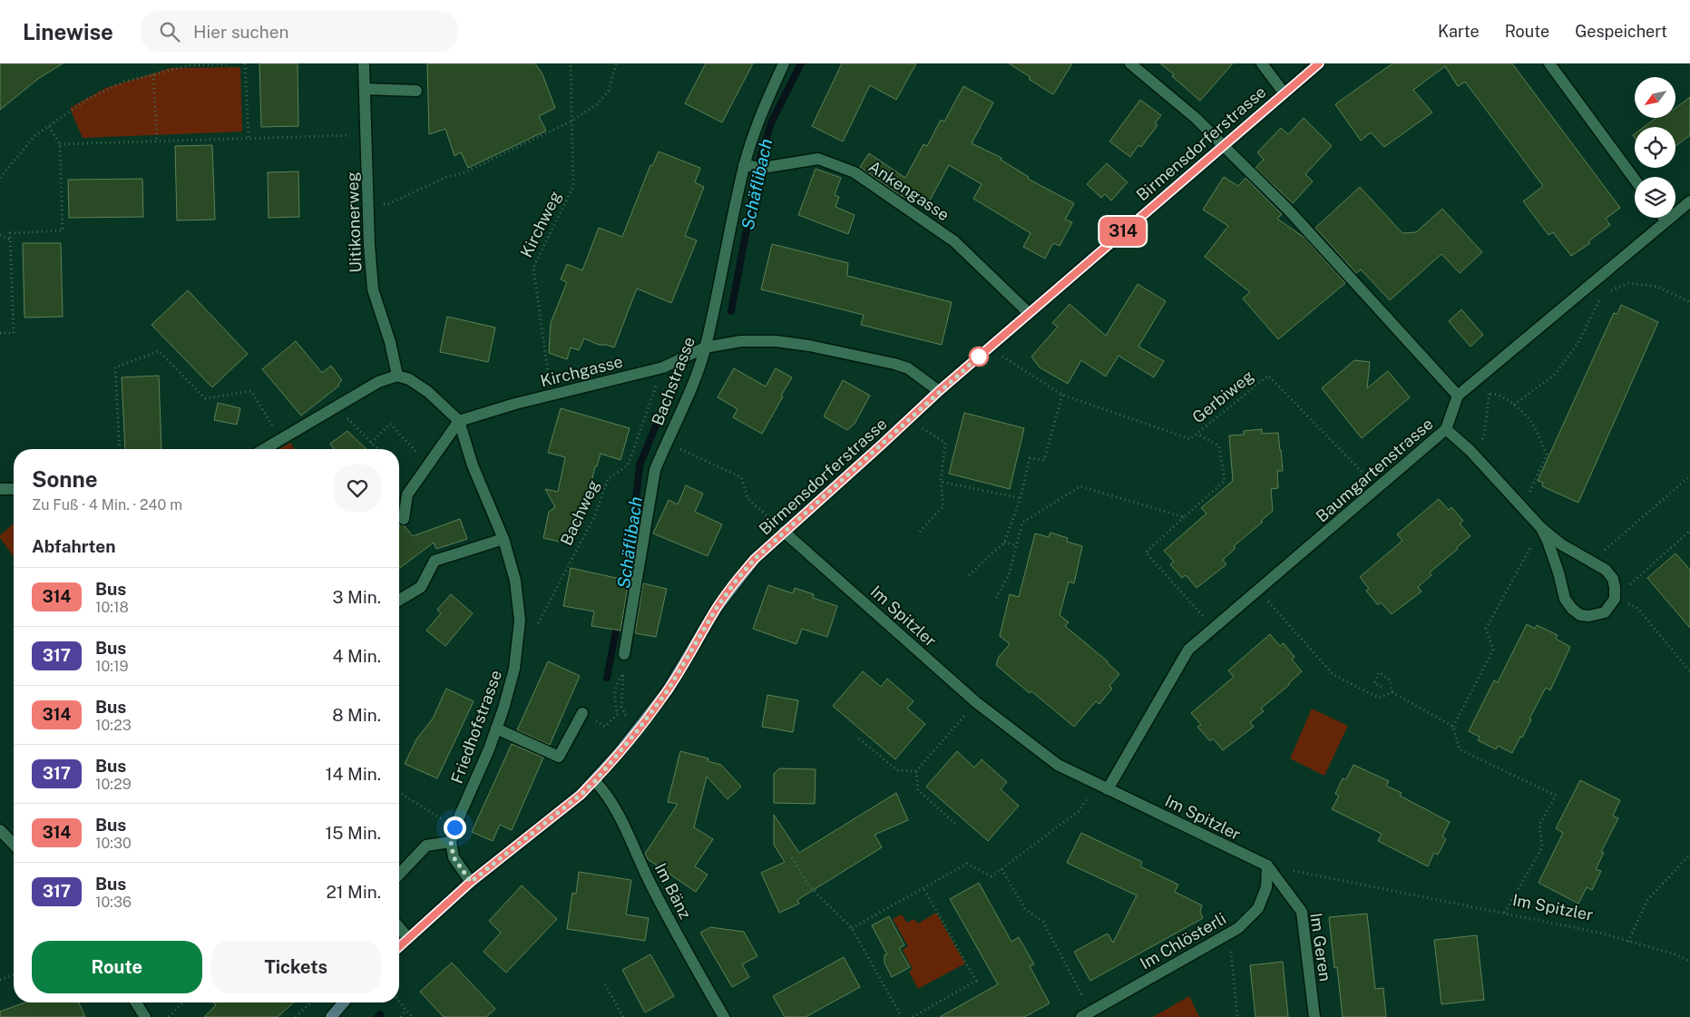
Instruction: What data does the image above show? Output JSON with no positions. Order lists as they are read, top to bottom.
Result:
{
  "streets": {
    "main road": ["Birmensdorferstrasse"],
    "street": [
      "Ankengasse",
      "Uitikonerweg",
      "Kirchgasse",
      "Bachstrasse",
      "Baumgartenstrasse",
      "Im Spitzler",
      "Friedhofstrasse",
      "Im Bänz",
      "Im Chlösterli",
      "Im Geren"
    ],
    "path": ["Kirchweg", "Gerbiweg", "Bachweg"]
  },
  "crossings": [
    ["Birmensdorferstrasse", "Ankengasse"],
    ["Birmensdorferstrasse", "Kirchgasse"],
    ["Birmensdorferstrasse", "Im Spitzler"],
    ["Birmensdorferstrasse", "Im Bänz"],
    ["Ankengasse", "Bachstrasse"],
    ["Kirchweg", "Kirchgasse"],
    ["Kirchgasse", "Bachstrasse"],
    ["Kirchgasse", "Bachweg"],
    ["Kirchgasse", "Friedhofstrasse"],
    ["Gerbiweg", "Baumgartenstrasse"],
    ["Baumgartenstrasse", "Im Spitzler"],
    ["Im Spitzler", "Im Chlösterli"],
    ["Im Spitzler", "Im Geren"],
    ["Im Chlösterli", "Im Geren"]
  ],
  "water": ["Schäflibach"],
  "lines": ["bus line 314"],
  "north": "bottom left",
  "page": {
    "header": "Linewise",
    "search": "Hier suchen",
    "nav": ["Karte", "Route", "Gespeichert"],
    "on_map": "314",
    "heading": [
      ["Sonne", "Zu Fuß · 4 Min. · 240 m"],
      "Abfahrten"
    ],
    "list": [
      {
        "mark": "314",
        "name": "Bus",
        "note": "10:18",
        "value": "3 Min."
      },
      {
        "mark": "317",
        "name": "Bus",
        "note": "10:19",
        "value": "4 Min."
      },
      {
        "mark": "314",
        "name": "Bus",
        "note": "10:23",
        "value": "8 Min."
      },
      {
        "mark": "317",
        "name": "Bus",
        "note": "10:29",
        "value": "14 Min."
      },
      {
        "mark": "314",
        "name": "Bus",
        "note": "10:30",
        "value": "15 Min."
      },
      {
        "mark": "317",
        "name": "Bus",
        "note": "10:36",
        "value": "21 Min."
      }
    ],
    "buttons": ["Route", "Tickets"]
  }
}
